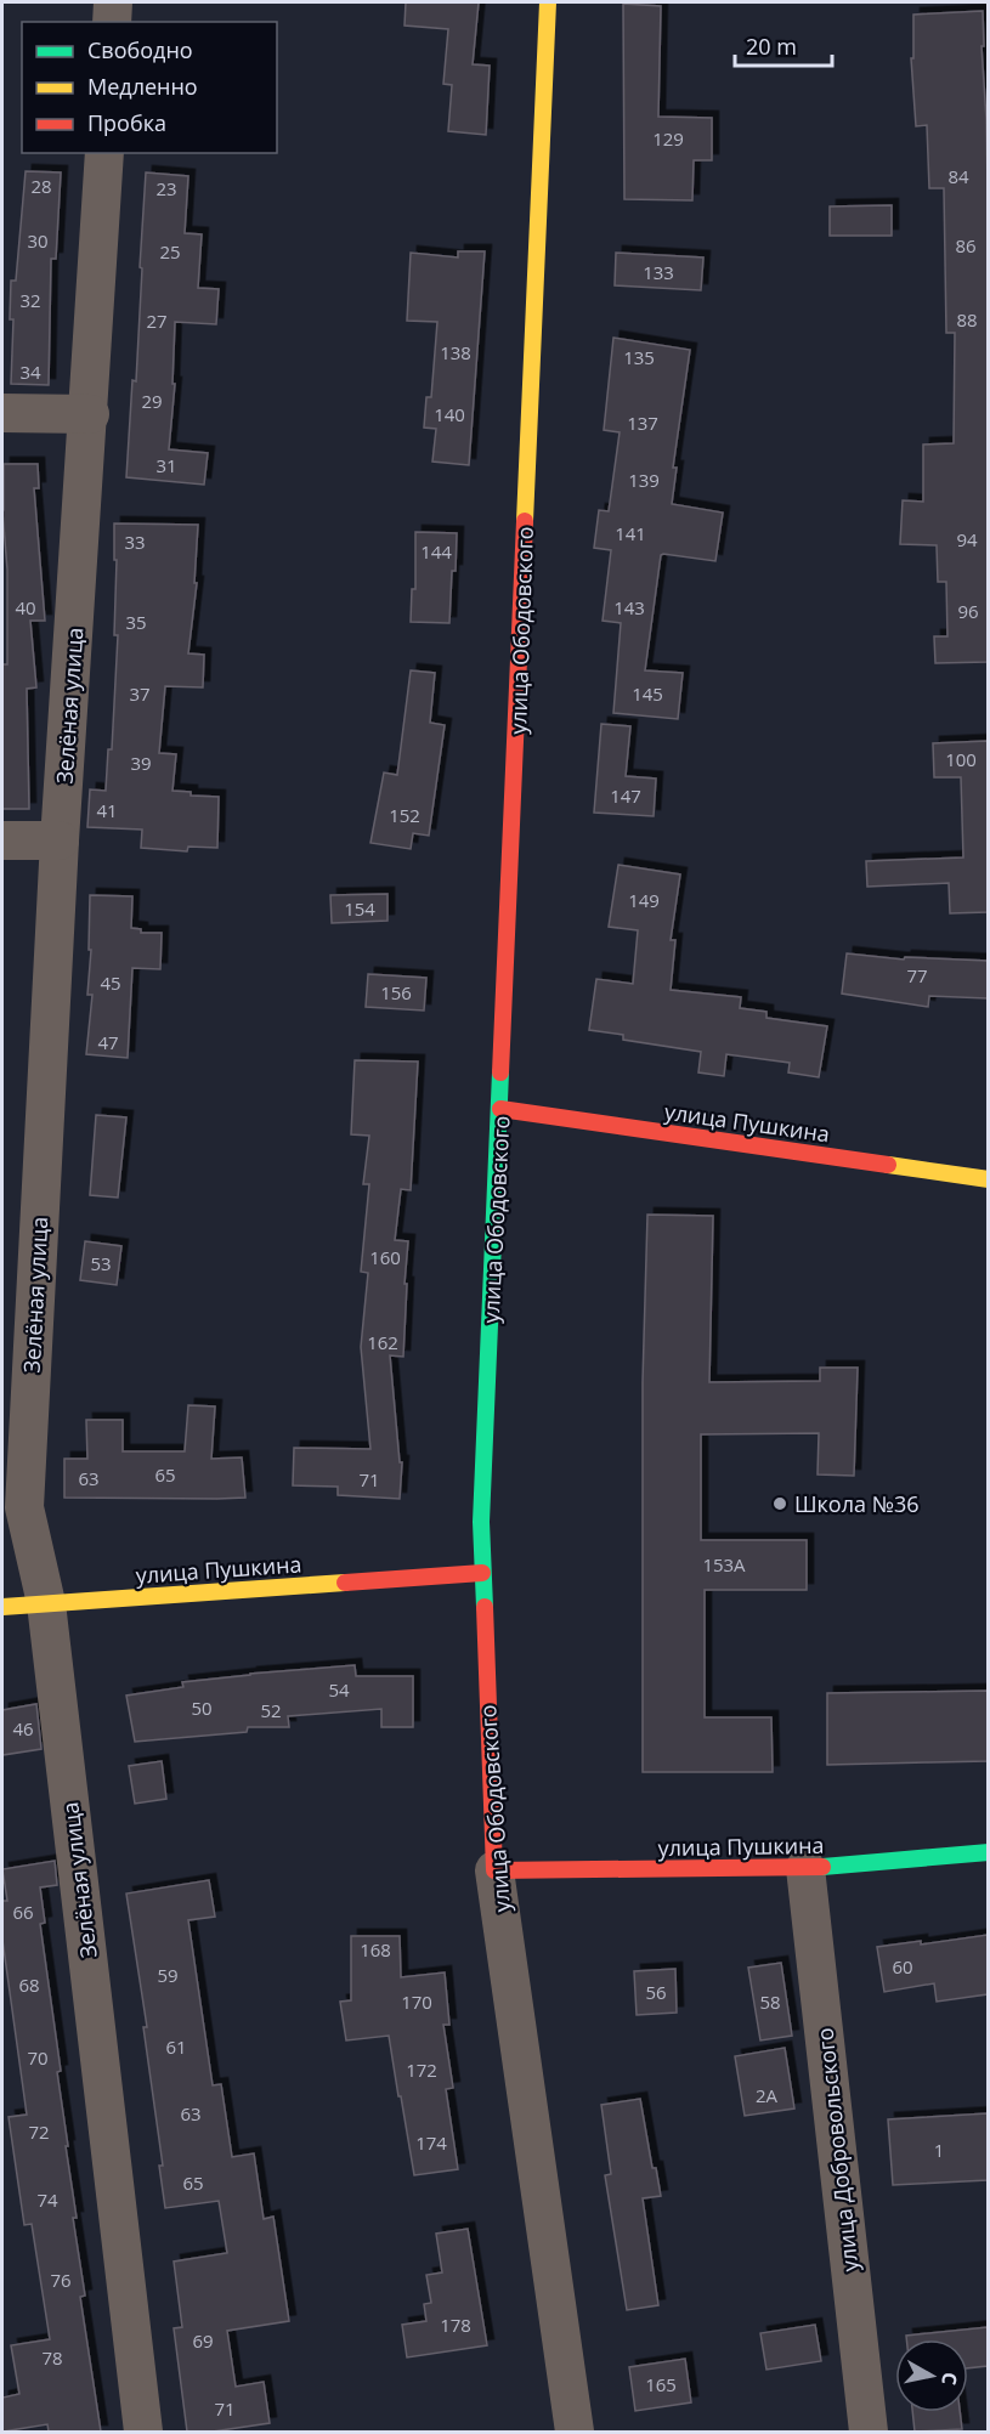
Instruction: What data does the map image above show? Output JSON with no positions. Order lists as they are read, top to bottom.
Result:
{
  "streets": {
    "street": [
      "улица Ободовского",
      "Зелёная улица",
      "улица Пушкина",
      "улица Добровольского"
    ]
  },
  "crossings": [
    ["улица Ободовского", "улица Пушкина"],
    ["Зелёная улица", "улица Пушкина"],
    ["улица Пушкина", "улица Добровольского"]
  ],
  "places": ["Школа №36"],
  "house_numbers": [
    "129",
    "84",
    "28",
    "23",
    "30",
    "86",
    "25",
    "133",
    "32",
    "88",
    "27",
    "138",
    "135",
    "34",
    "29",
    "140",
    "137",
    "31",
    "139",
    "141",
    "94",
    "33",
    "144",
    "40",
    "143",
    "96",
    "35",
    "37",
    "145",
    "100",
    "39",
    "147",
    "41",
    "152",
    "149",
    "154",
    "77",
    "45",
    "156",
    "47",
    "160",
    "53",
    "162",
    "65",
    "63",
    "71",
    "153А",
    "54",
    "50",
    "52",
    "46",
    "66",
    "168",
    "60",
    "59",
    "68",
    "56",
    "170",
    "58",
    "61",
    "70",
    "172",
    "2А",
    "63",
    "72",
    "174",
    "1",
    "65",
    "74",
    "76",
    "178",
    "69",
    "78",
    "165",
    "71"
  ],
  "legend": ["Свободно", "Медленно", "Пробка"],
  "scale_bar": "20 m",
  "north": "right"
}
